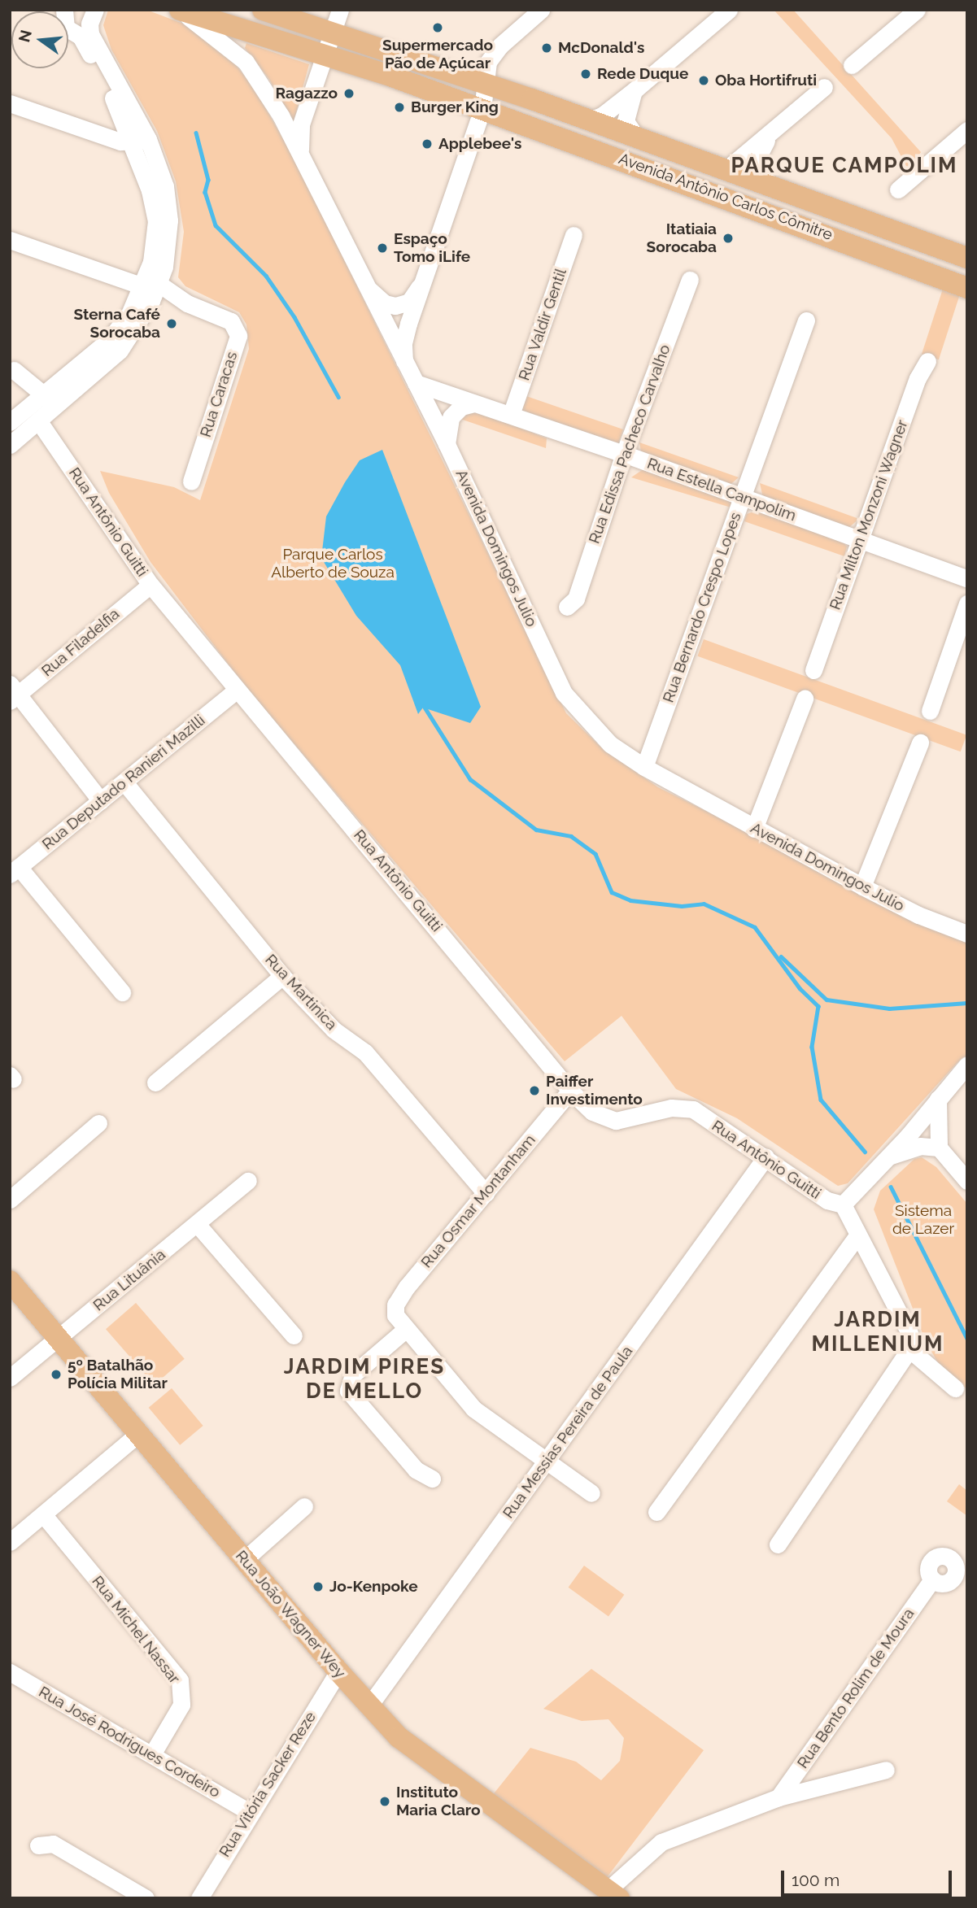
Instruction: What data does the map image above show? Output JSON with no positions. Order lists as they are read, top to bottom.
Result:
{
  "streets": {
    "main road": ["Avenida Antônio Carlos Cômitre", "Rua João Wagner Wey"],
    "street": [
      "Rua Valdir Gentil",
      "Rua Caracas",
      "Rua Edissa Pacheco Carvalho",
      "Rua Estella Campolim",
      "Rua Milton Monzoni Wagner",
      "Rua Antônio Guitti",
      "Avenida Domingos Julio",
      "Rua Bernardo Crespo Lopes",
      "Rua Filadelfia",
      "Rua Deputado Ranieri Mazilli",
      "Rua Martinica",
      "Rua Osmar Montanham",
      "Rua Lituânia",
      "Rua Messias Pereira de Paula",
      "Rua Michel Nassar",
      "Rua Bento Rolim de Moura",
      "Rua José Rodrigues Cordeiro",
      "Rua Vitória Sacker Reze"
    ]
  },
  "crossings": [
    ["Avenida Antônio Carlos Cômitre", "Avenida Domingos Julio"],
    ["Rua Valdir Gentil", "Rua Estella Campolim"],
    ["Rua Edissa Pacheco Carvalho", "Rua Estella Campolim"],
    ["Rua Estella Campolim", "Rua Milton Monzoni Wagner"],
    ["Rua Estella Campolim", "Avenida Domingos Julio"],
    ["Rua Estella Campolim", "Rua Bernardo Crespo Lopes"],
    ["Rua Antônio Guitti", "Rua Filadelfia"],
    ["Rua Antônio Guitti", "Rua Deputado Ranieri Mazilli"],
    ["Rua Antônio Guitti", "Rua Osmar Montanham"],
    ["Rua Antônio Guitti", "Rua Messias Pereira de Paula"],
    ["Avenida Domingos Julio", "Rua Bernardo Crespo Lopes"],
    ["Rua Deputado Ranieri Mazilli", "Rua Martinica"],
    ["Rua Martinica", "Rua Osmar Montanham"],
    ["Rua Lituânia", "Rua João Wagner Wey"],
    ["Rua Messias Pereira de Paula", "Rua João Wagner Wey"],
    ["Rua João Wagner Wey", "Rua Vitória Sacker Reze"],
    ["Rua Michel Nassar", "Rua José Rodrigues Cordeiro"],
    ["Rua José Rodrigues Cordeiro", "Rua Vitória Sacker Reze"]
  ],
  "districts": ["PARQUE CAMPOLIM", "JARDIM MILLENIUM", "JARDIM PIRES DE MELLO"],
  "parks": ["Parque Carlos Alberto de Souza", "Sistema de Lazer"],
  "places": [
    "Supermercado Pão de Açúcar",
    "McDonald's",
    "Rede Duque",
    "Oba Hortifruti",
    "Ragazzo",
    "Burger King",
    "Applebee's",
    "Itatiaia Sorocaba",
    "Espaço Tomo iLife",
    "Sterna Café Sorocaba",
    "Paiffer Investimento",
    "5º Batalhão Polícia Militar",
    "Jo-Kenpoke",
    "Instituto Maria Claro"
  ],
  "scale_bar": "100 m",
  "north": "left"
}
